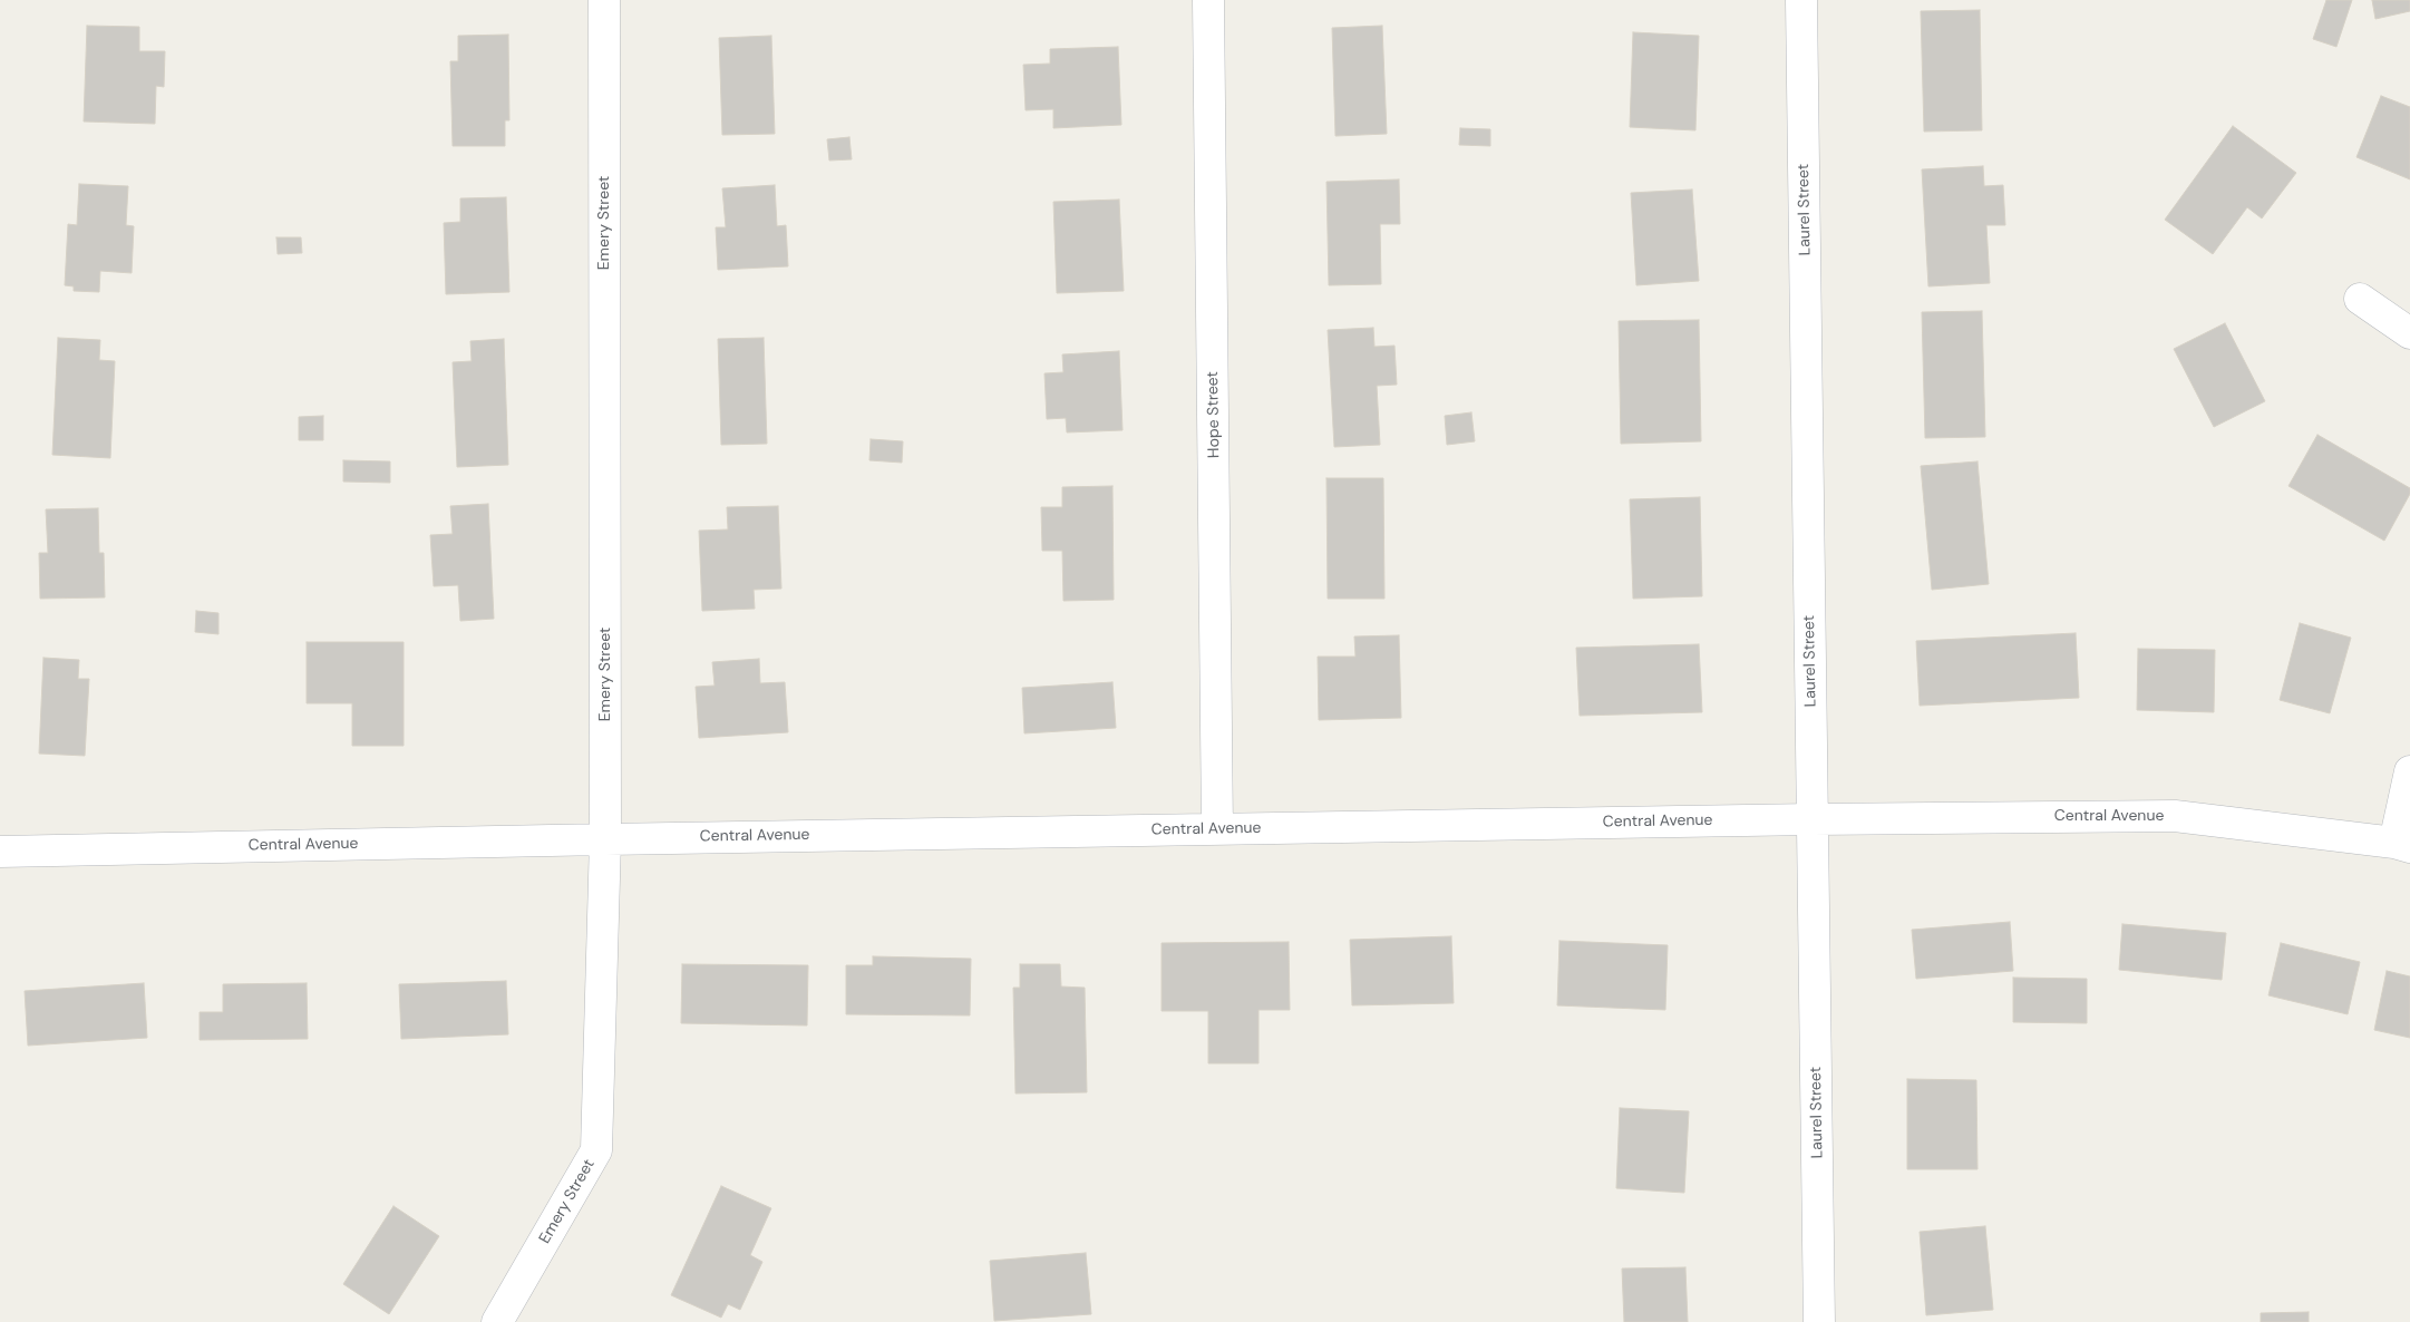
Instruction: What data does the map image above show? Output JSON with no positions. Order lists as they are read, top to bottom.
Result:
{
  "streets": {
    "street": [
      "Laurel Street",
      "Emery Street",
      "Hope Street",
      "Central Avenue"
    ]
  },
  "crossings": [
    ["Laurel Street", "Central Avenue"],
    ["Emery Street", "Central Avenue"],
    ["Hope Street", "Central Avenue"]
  ]
}
